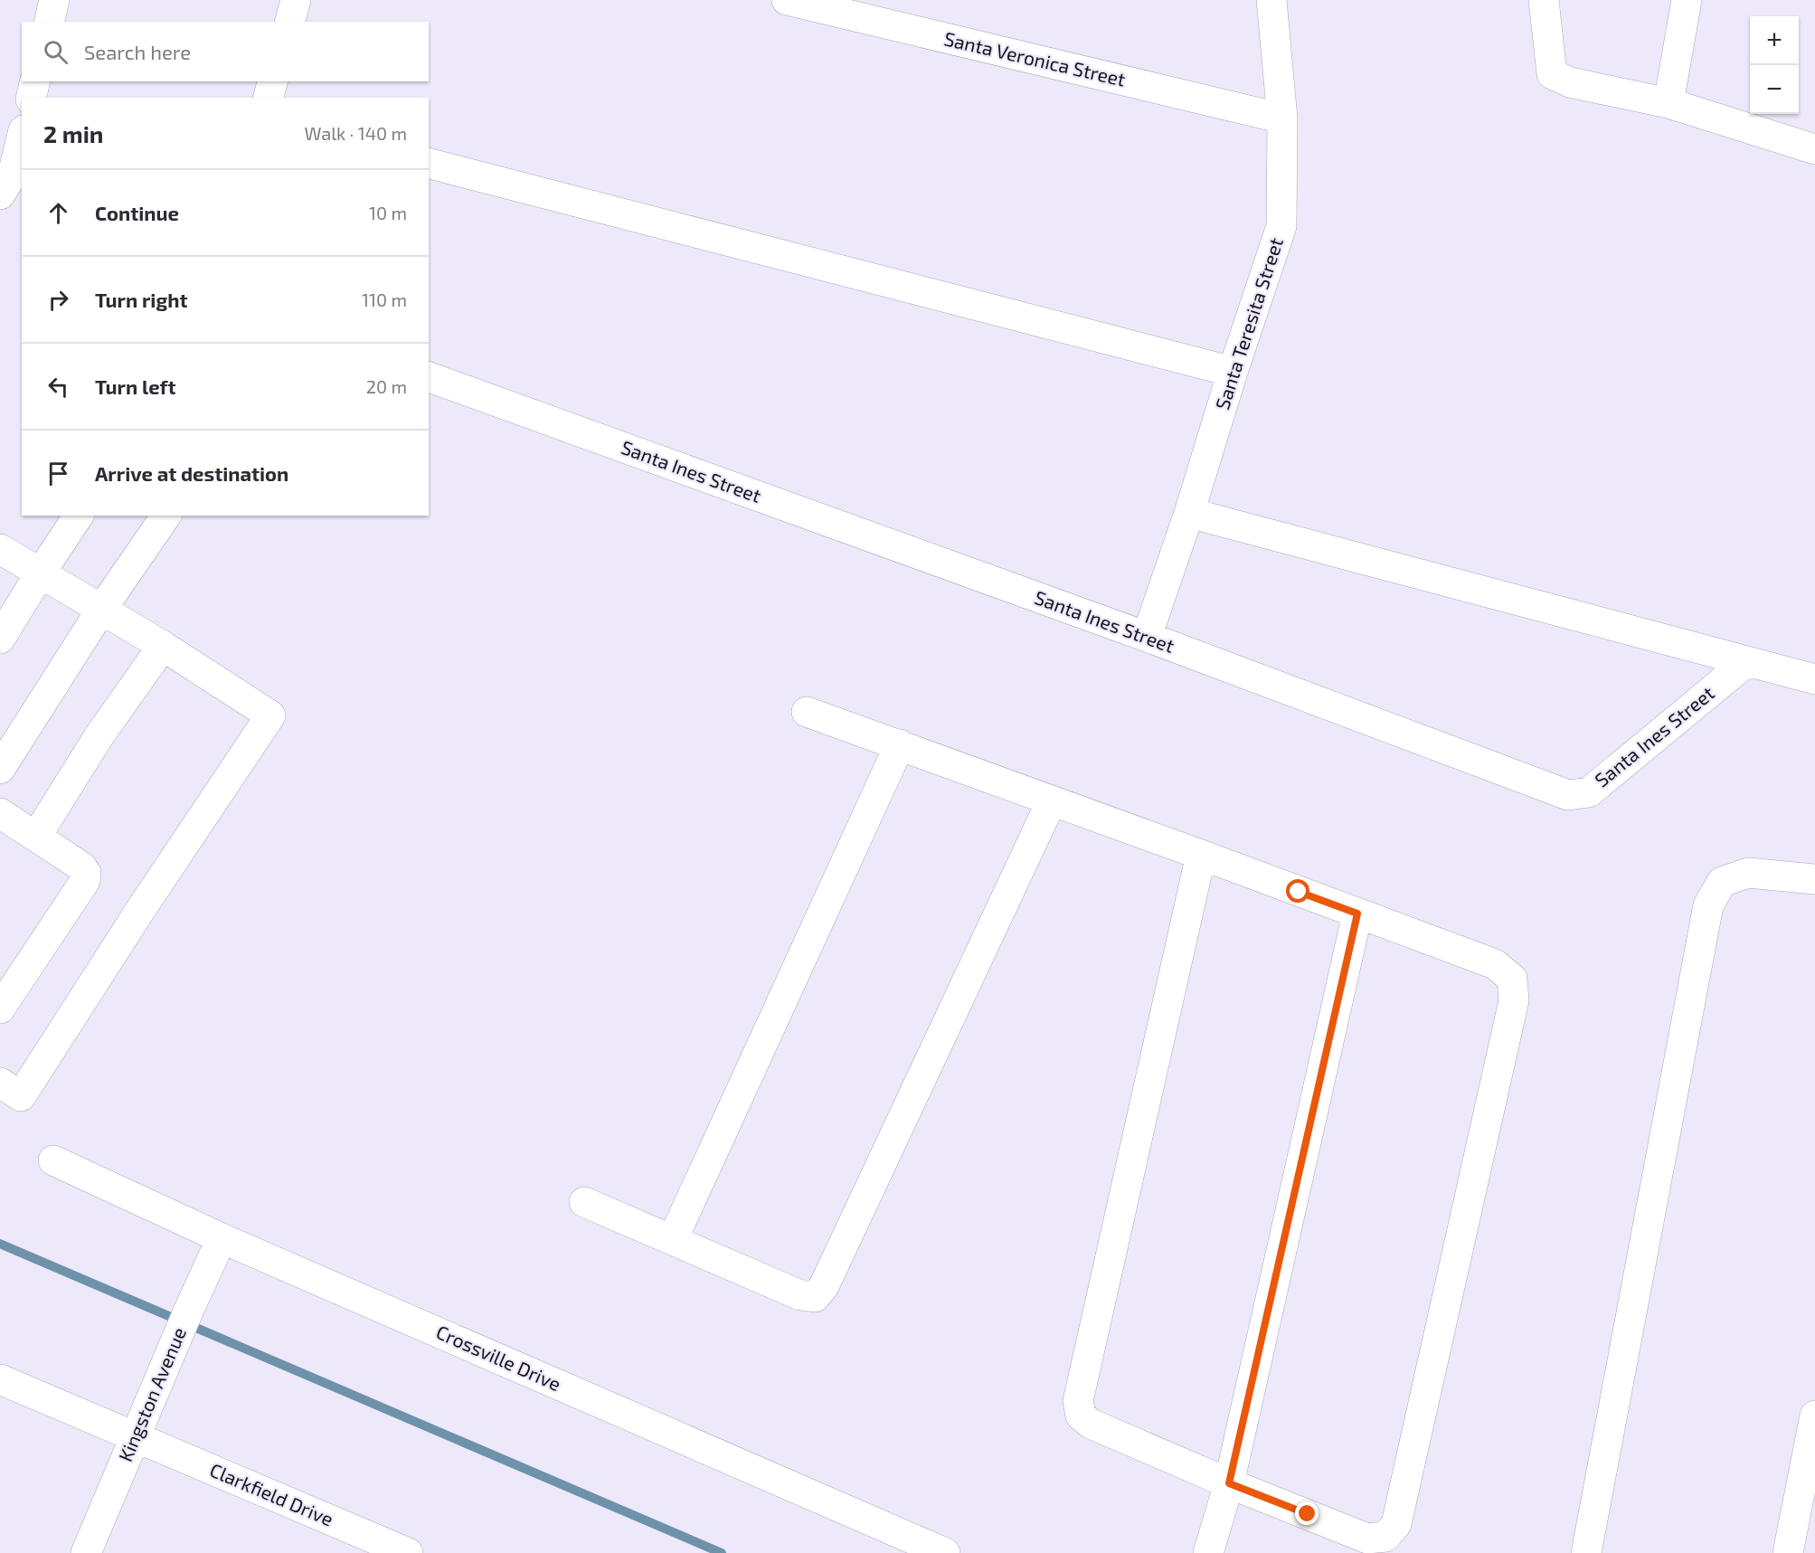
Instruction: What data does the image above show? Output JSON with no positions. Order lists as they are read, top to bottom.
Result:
{
  "streets": {
    "street": [
      "Santa Veronica Street",
      "Santa Teresita Street",
      "Santa Ines Street",
      "Crossville Drive",
      "Kingston Avenue",
      "Clarkfield Drive"
    ]
  },
  "crossings": [
    ["Santa Veronica Street", "Santa Teresita Street"],
    ["Santa Teresita Street", "Santa Ines Street"],
    ["Crossville Drive", "Kingston Avenue"],
    ["Kingston Avenue", "Clarkfield Drive"]
  ],
  "page": {
    "map_buttons": ["+", "−"],
    "search": "Search here",
    "heading": ["2 min", "Walk · 140 m"],
    "list": [
      ["Continue", "10 m"],
      ["Turn right", "110 m"],
      ["Turn left", "20 m"],
      "Arrive at destination"
    ]
  }
}
